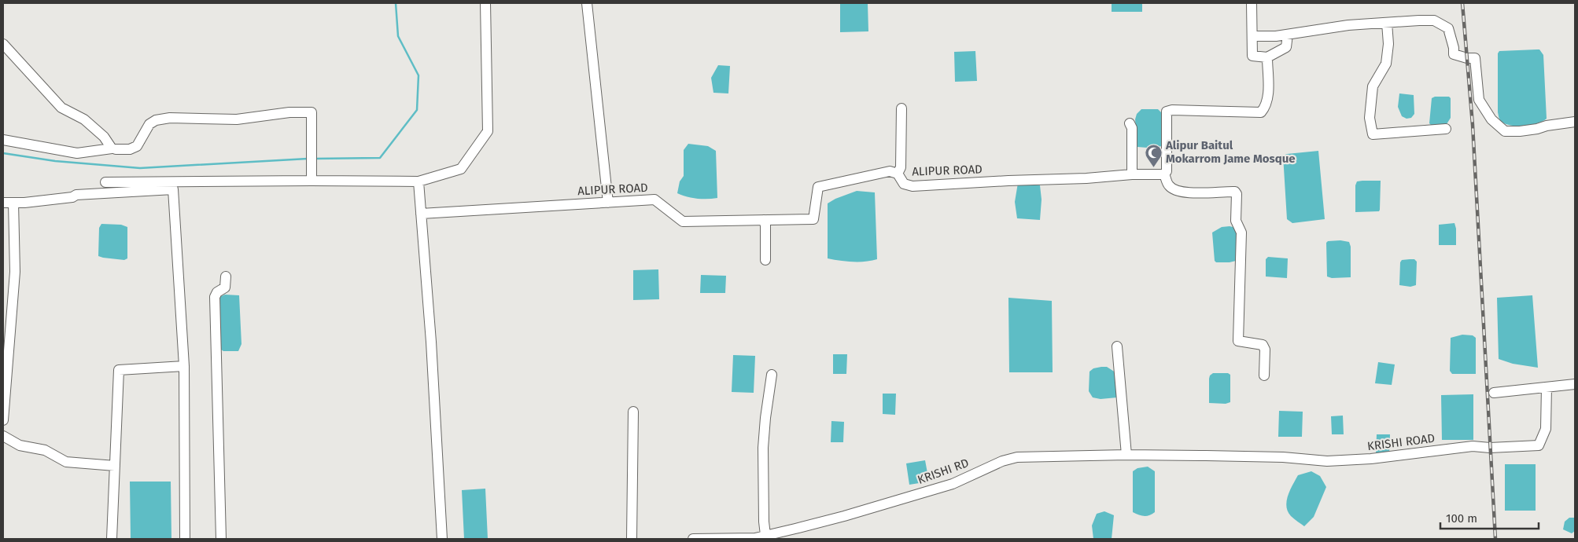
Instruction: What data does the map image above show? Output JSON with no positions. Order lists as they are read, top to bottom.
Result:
{
  "streets": {
    "street": ["ALIPUR ROAD", "KRISHI ROAD", "KRISHI RD"]
  },
  "crossings": [
    ["KRISHI ROAD", "KRISHI RD"]
  ],
  "places": {
    "mosque": ["Alipur Baitul Mokarrom Jame Mosque"]
  },
  "scale_bar": "100 m"
}
